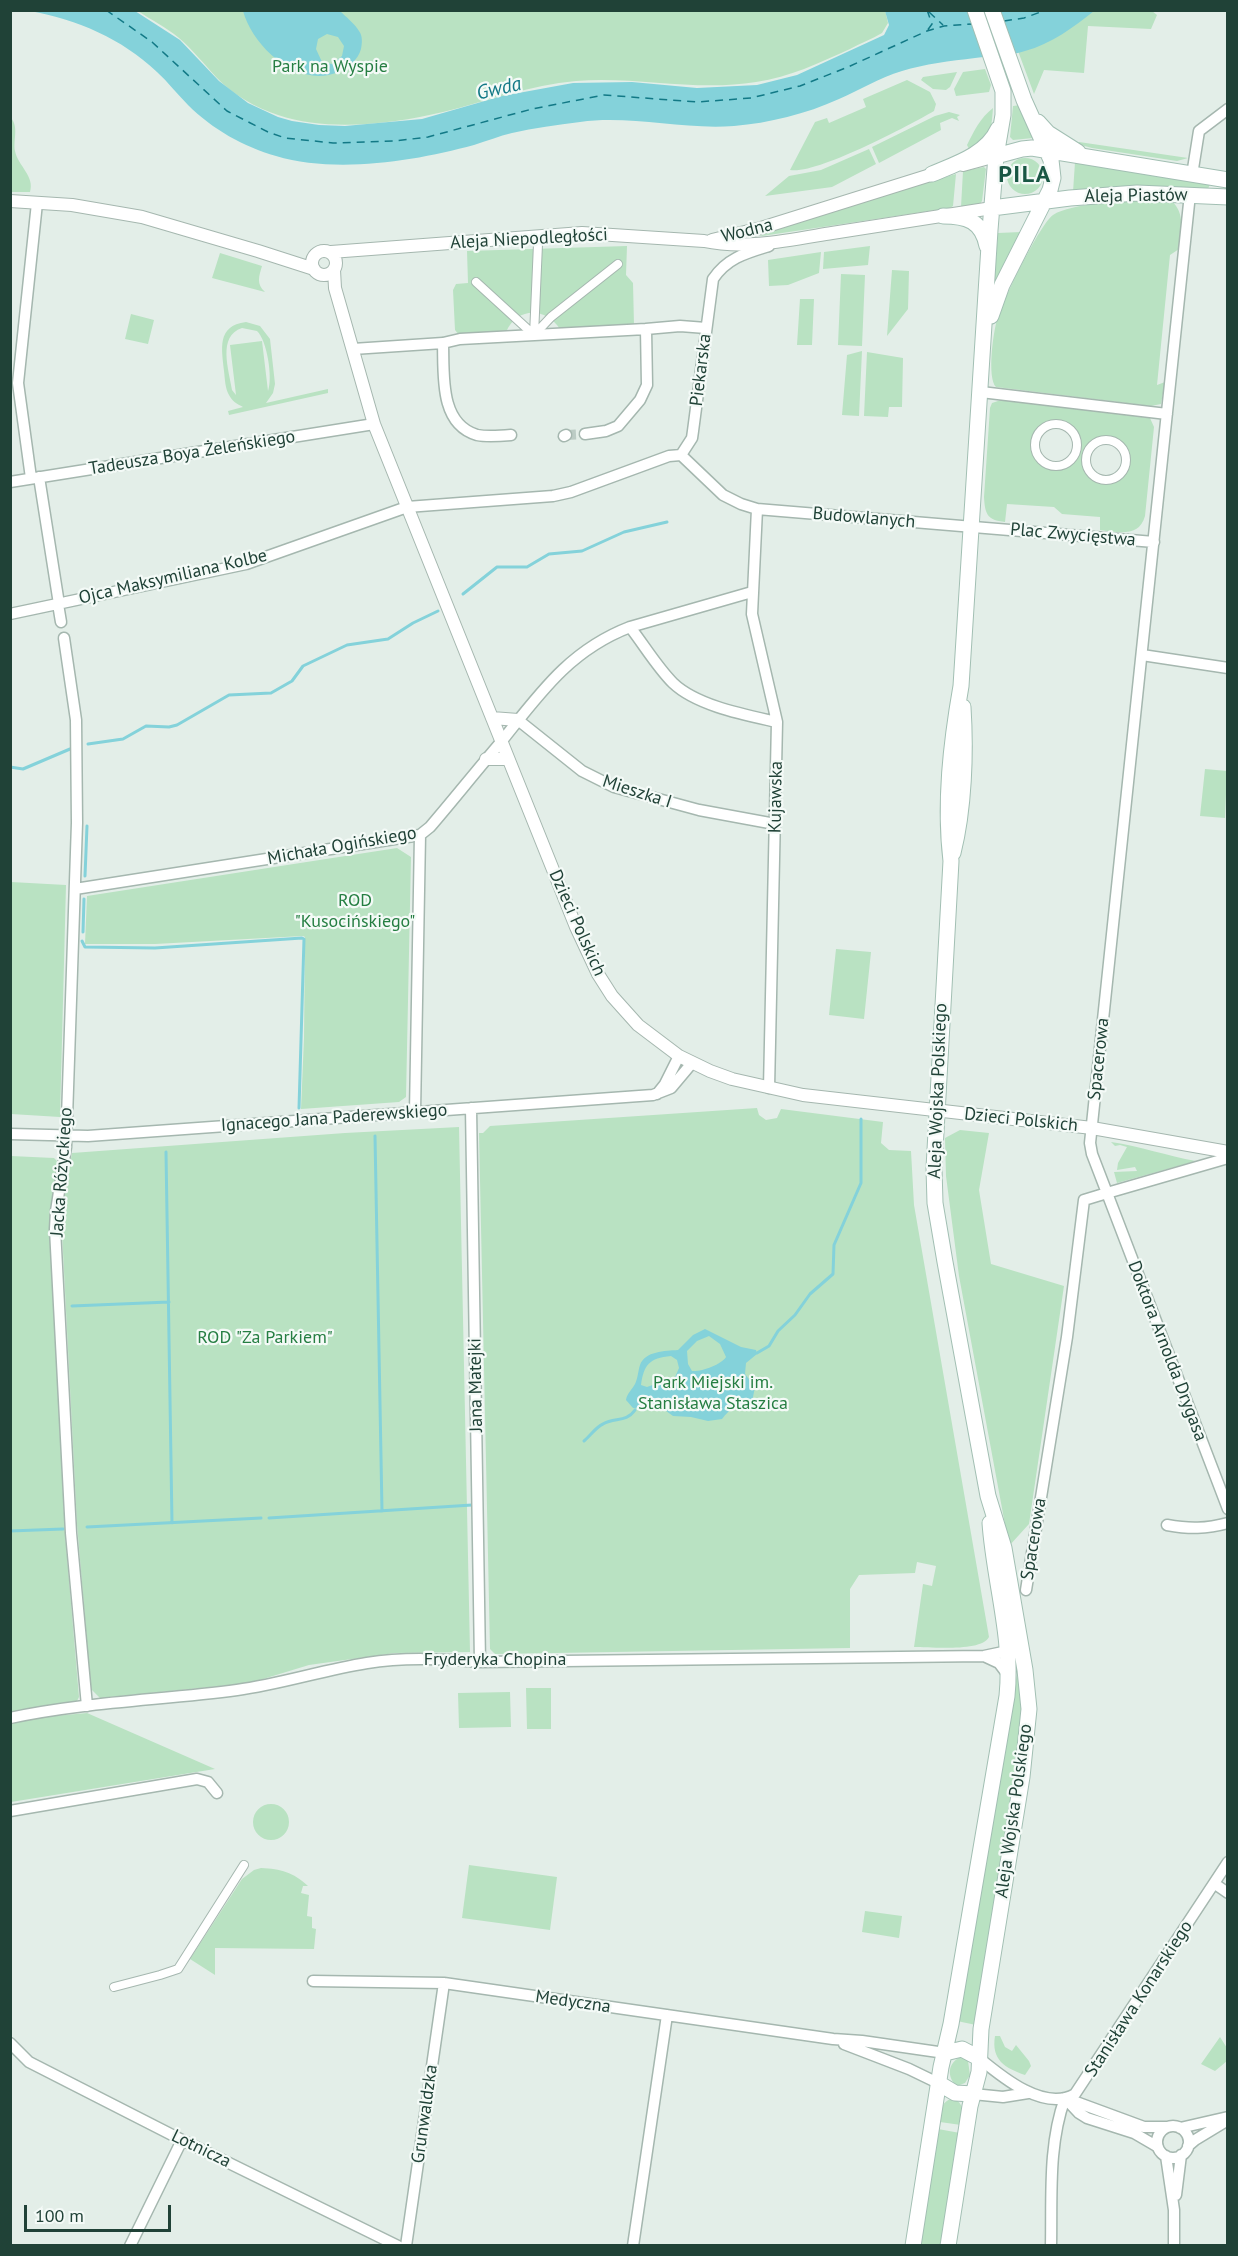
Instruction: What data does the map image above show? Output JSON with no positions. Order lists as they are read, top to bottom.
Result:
{
  "streets": {
    "main road": ["Aleja Piastów", "Aleja Wojska Polskiego"],
    "street": [
      "Wodna",
      "Aleja Niepodległości",
      "Piekarska",
      "Tadeusza Boya Żeleńskiego",
      "Budowlanych",
      "Plac Zwycięstwa",
      "Ojca Maksymiliana Kolbe",
      "Mieszka I",
      "Kujawska",
      "Michała Ogińskiego",
      "Dzieci Polskich",
      "Spacerowa",
      "Ignacego Jana Paderewskiego",
      "Jacka Różyckiego",
      "Doktora Arnolda Drygasa",
      "Jana Matejki",
      "Fryderyka Chopina",
      "Stanisława Konarskiego",
      "Medyczna",
      "Grunwaldzka",
      "Lotnicza"
    ]
  },
  "crossings": [
    ["Aleja Piastów", "Wodna"],
    ["Aleja Piastów", "Plac Zwycięstwa"],
    ["Wodna", "Aleja Niepodległości"],
    ["Wodna", "Piekarska"],
    ["Aleja Niepodległości", "Dzieci Polskich"],
    ["Piekarska", "Ojca Maksymiliana Kolbe"],
    ["Tadeusza Boya Żeleńskiego", "Dzieci Polskich"],
    ["Budowlanych", "Plac Zwycięstwa"],
    ["Budowlanych", "Kujawska"],
    ["Budowlanych", "Aleja Wojska Polskiego"],
    ["Plac Zwycięstwa", "Spacerowa"],
    ["Plac Zwycięstwa", "Aleja Wojska Polskiego"],
    ["Ojca Maksymiliana Kolbe", "Dzieci Polskich"],
    ["Mieszka I", "Kujawska"],
    ["Mieszka I", "Michała Ogińskiego"],
    ["Kujawska", "Michała Ogińskiego"],
    ["Kujawska", "Dzieci Polskich"],
    ["Michała Ogińskiego", "Dzieci Polskich"],
    ["Michała Ogińskiego", "Jacka Różyckiego"],
    ["Dzieci Polskich", "Spacerowa"],
    ["Dzieci Polskich", "Aleja Wojska Polskiego"],
    ["Spacerowa", "Doktora Arnolda Drygasa"],
    ["Aleja Wojska Polskiego", "Fryderyka Chopina"],
    ["Aleja Wojska Polskiego", "Medyczna"],
    ["Ignacego Jana Paderewskiego", "Jacka Różyckiego"],
    ["Ignacego Jana Paderewskiego", "Jana Matejki"],
    ["Jacka Różyckiego", "Fryderyka Chopina"],
    ["Jana Matejki", "Fryderyka Chopina"],
    ["Medyczna", "Grunwaldzka"]
  ],
  "districts": ["PILA"],
  "water": ["Gwda"],
  "parks": [
    "Park na Wyspie",
    "ROD \"Kusocińskiego\"",
    "ROD \"Za Parkiem\"",
    "Park Miejski im. Stanisława Staszica"
  ],
  "scale_bar": "100 m"
}
